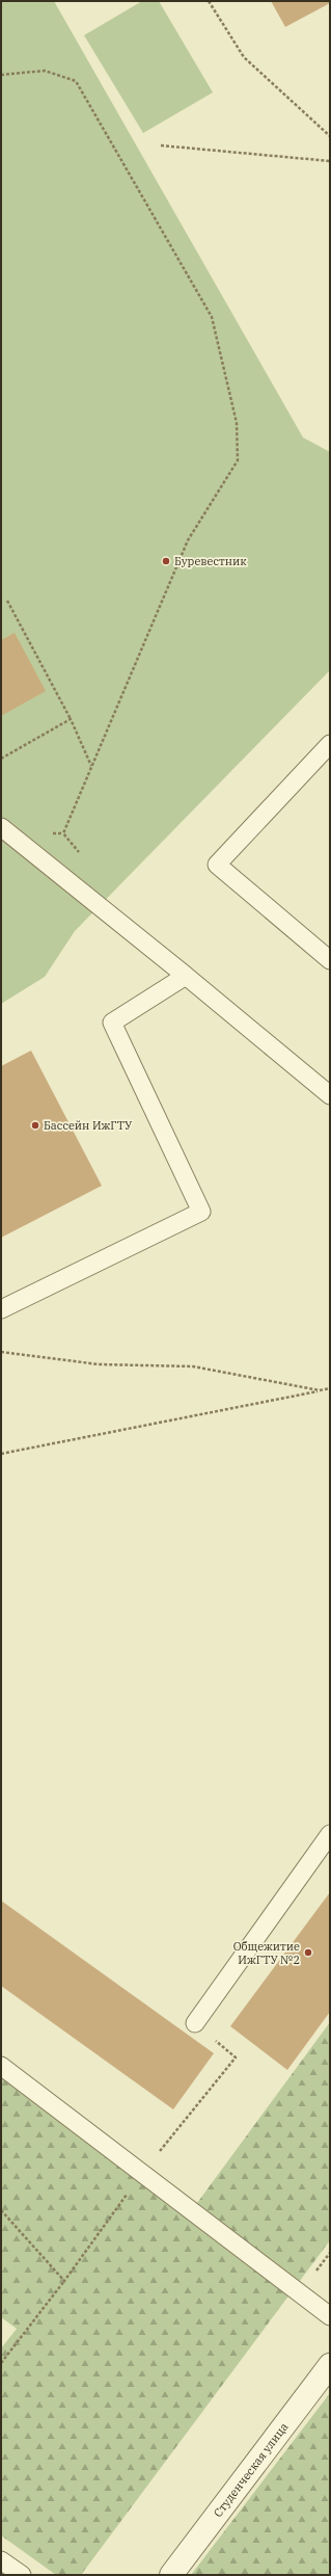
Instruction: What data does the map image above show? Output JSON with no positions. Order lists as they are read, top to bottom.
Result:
{
  "streets": {
    "street": ["Студенческая улица"]
  },
  "places": ["Буревестник", "Бассейн ИжГТУ", "Общежитие ИжГТУ №2"]
}
